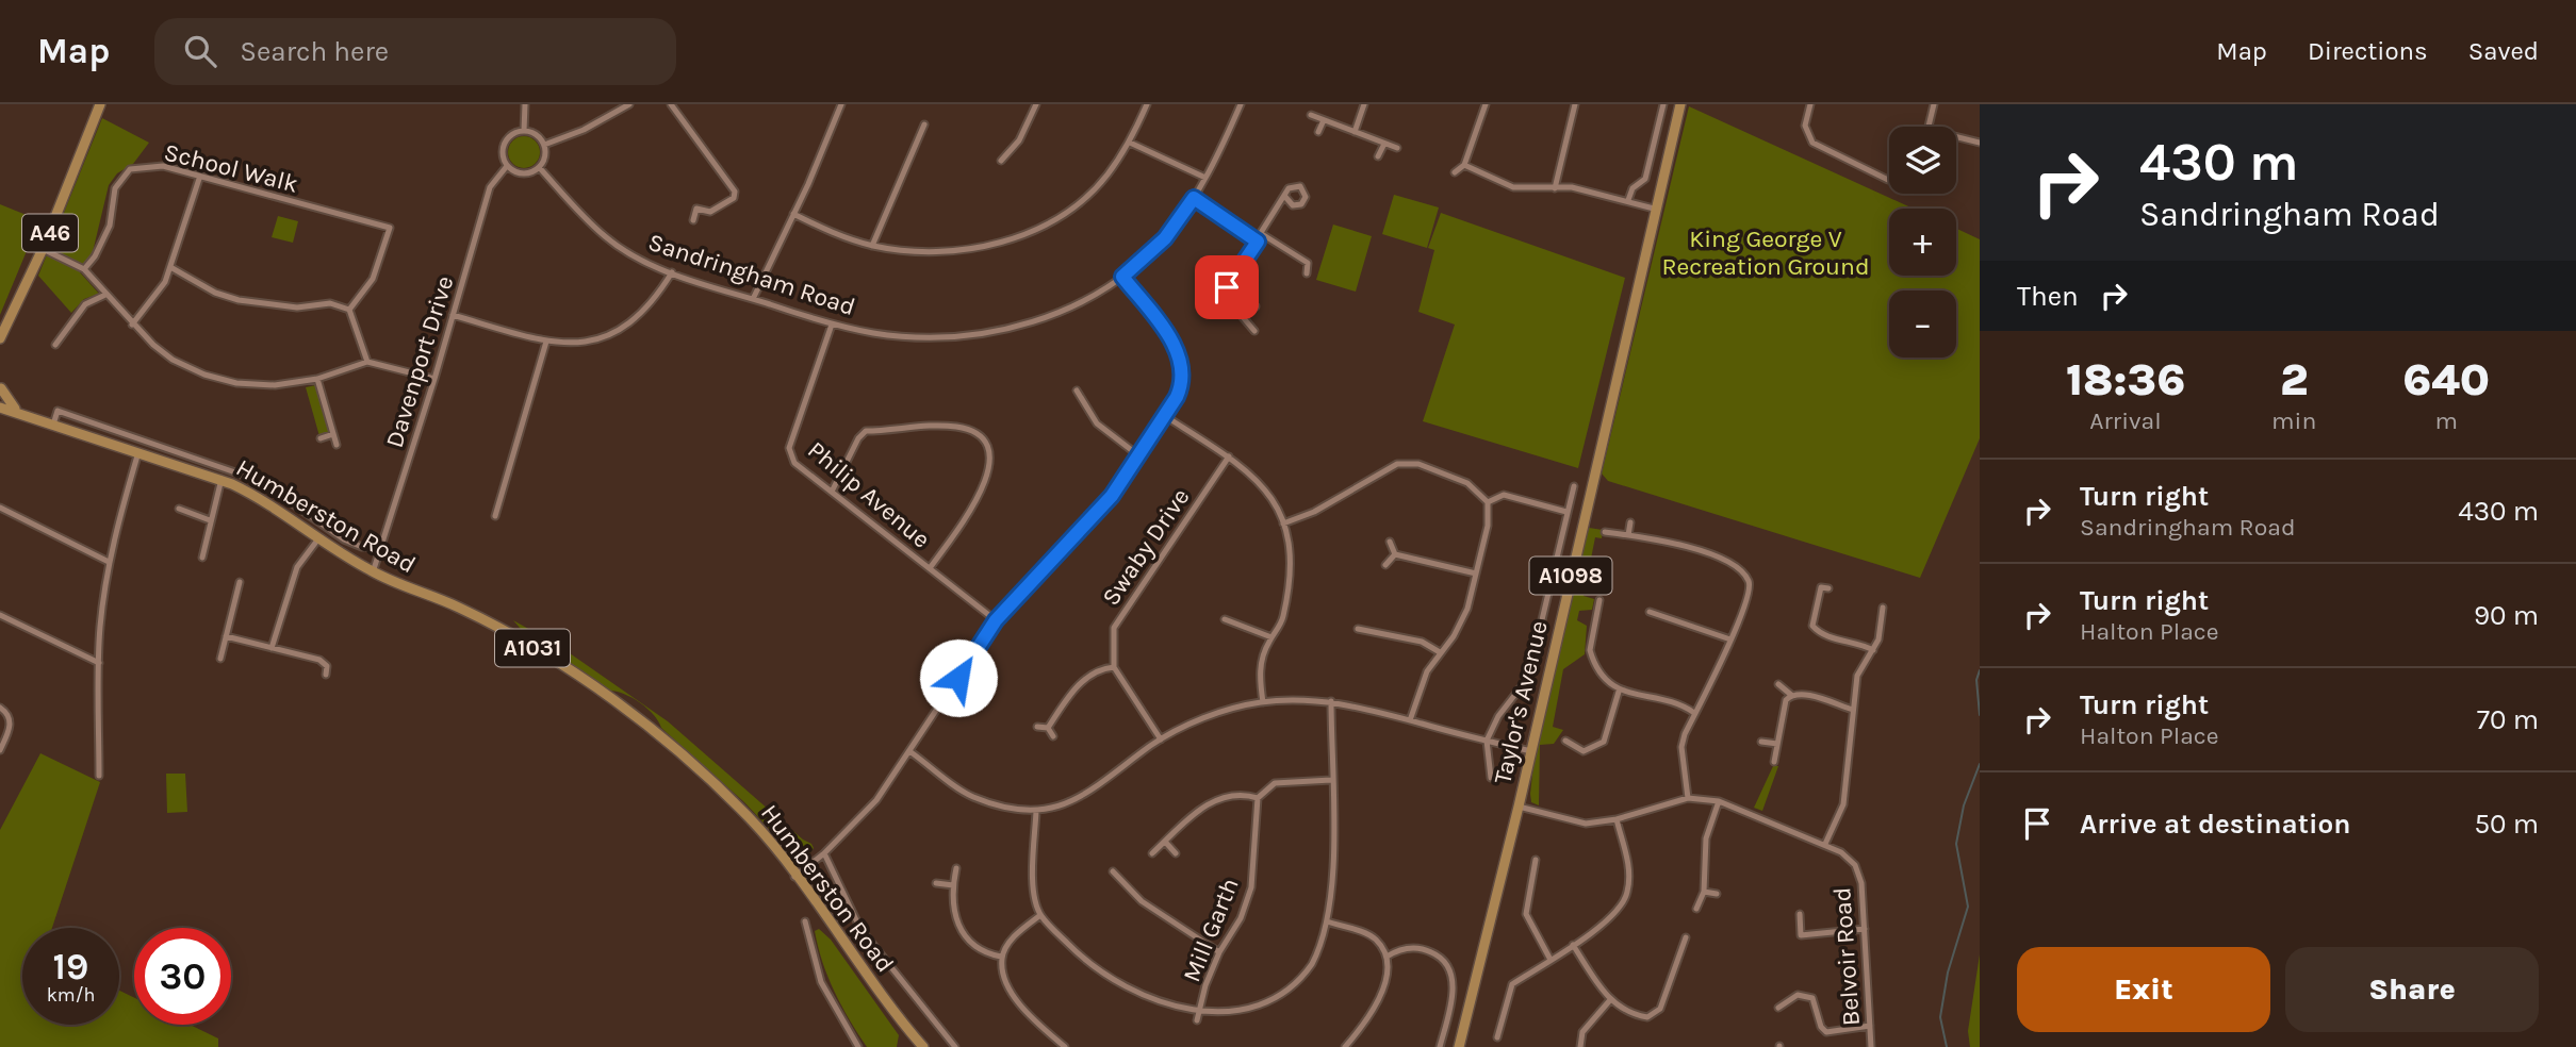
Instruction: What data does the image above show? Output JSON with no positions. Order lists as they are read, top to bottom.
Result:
{
  "streets": {
    "main road": [
      "A46",
      "Humberston Road",
      "A1098",
      "A1031",
      "Taylor's Avenue"
    ],
    "street": [
      "School Walk",
      "Sandringham Road",
      "Davenport Drive",
      "Philip Avenue",
      "Swaby Drive",
      "Mill Garth",
      "Belvoir Road"
    ]
  },
  "crossings": [
    ["Sandringham Road", "Davenport Drive"],
    ["Sandringham Road", "Philip Avenue"],
    ["Davenport Drive", "Humberston Road"],
    ["Taylor's Avenue", "Belvoir Road"]
  ],
  "parks": ["King George V Recreation Ground"],
  "page": {
    "header": "Map",
    "search": "Search here",
    "nav": ["Map", "Directions", "Saved"],
    "turn": ["430 m", "Sandringham Road"],
    "map_buttons": ["+", "−"],
    "then": "Then",
    "eta": [
      "18:36",
      "Arrival",
      "2",
      "min",
      "640",
      "m"
    ],
    "list": [
      {
        "name": "Turn right",
        "note": "Sandringham Road",
        "value": "430 m"
      },
      {
        "name": "Turn right",
        "note": "Halton Place",
        "value": "90 m"
      },
      {
        "name": "Turn right",
        "note": "Halton Place",
        "value": "70 m"
      },
      {
        "name": "Arrive at destination",
        "value": "50 m"
      }
    ],
    "speed": "19 km/h",
    "limit": "30",
    "buttons": ["Exit", "Share"]
  }
}
